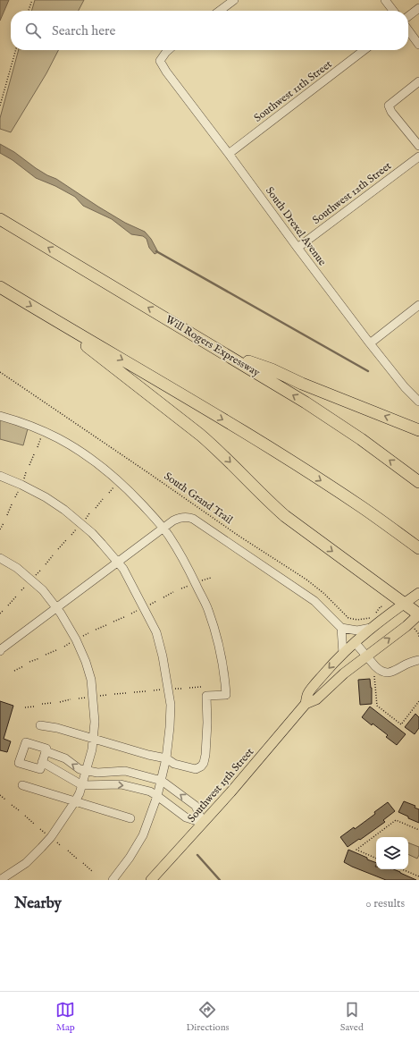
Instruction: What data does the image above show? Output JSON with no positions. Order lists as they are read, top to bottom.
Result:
{
  "streets": {
    "highway": ["Will Rogers Expressway"],
    "main road": ["Southwest 15th Street"],
    "street": ["Southwest 11th Street", "Southwest 12th Street", "South Drexel Avenue"],
    "path": ["South Grand Trail"]
  },
  "crossings": [
    ["Southwest 11th Street", "South Drexel Avenue"],
    ["Southwest 12th Street", "South Drexel Avenue"]
  ],
  "page": {
    "search": "Search here",
    "heading": ["Nearby", "0 results"],
    "nav": ["Map", "Directions", "Saved"]
  }
}
